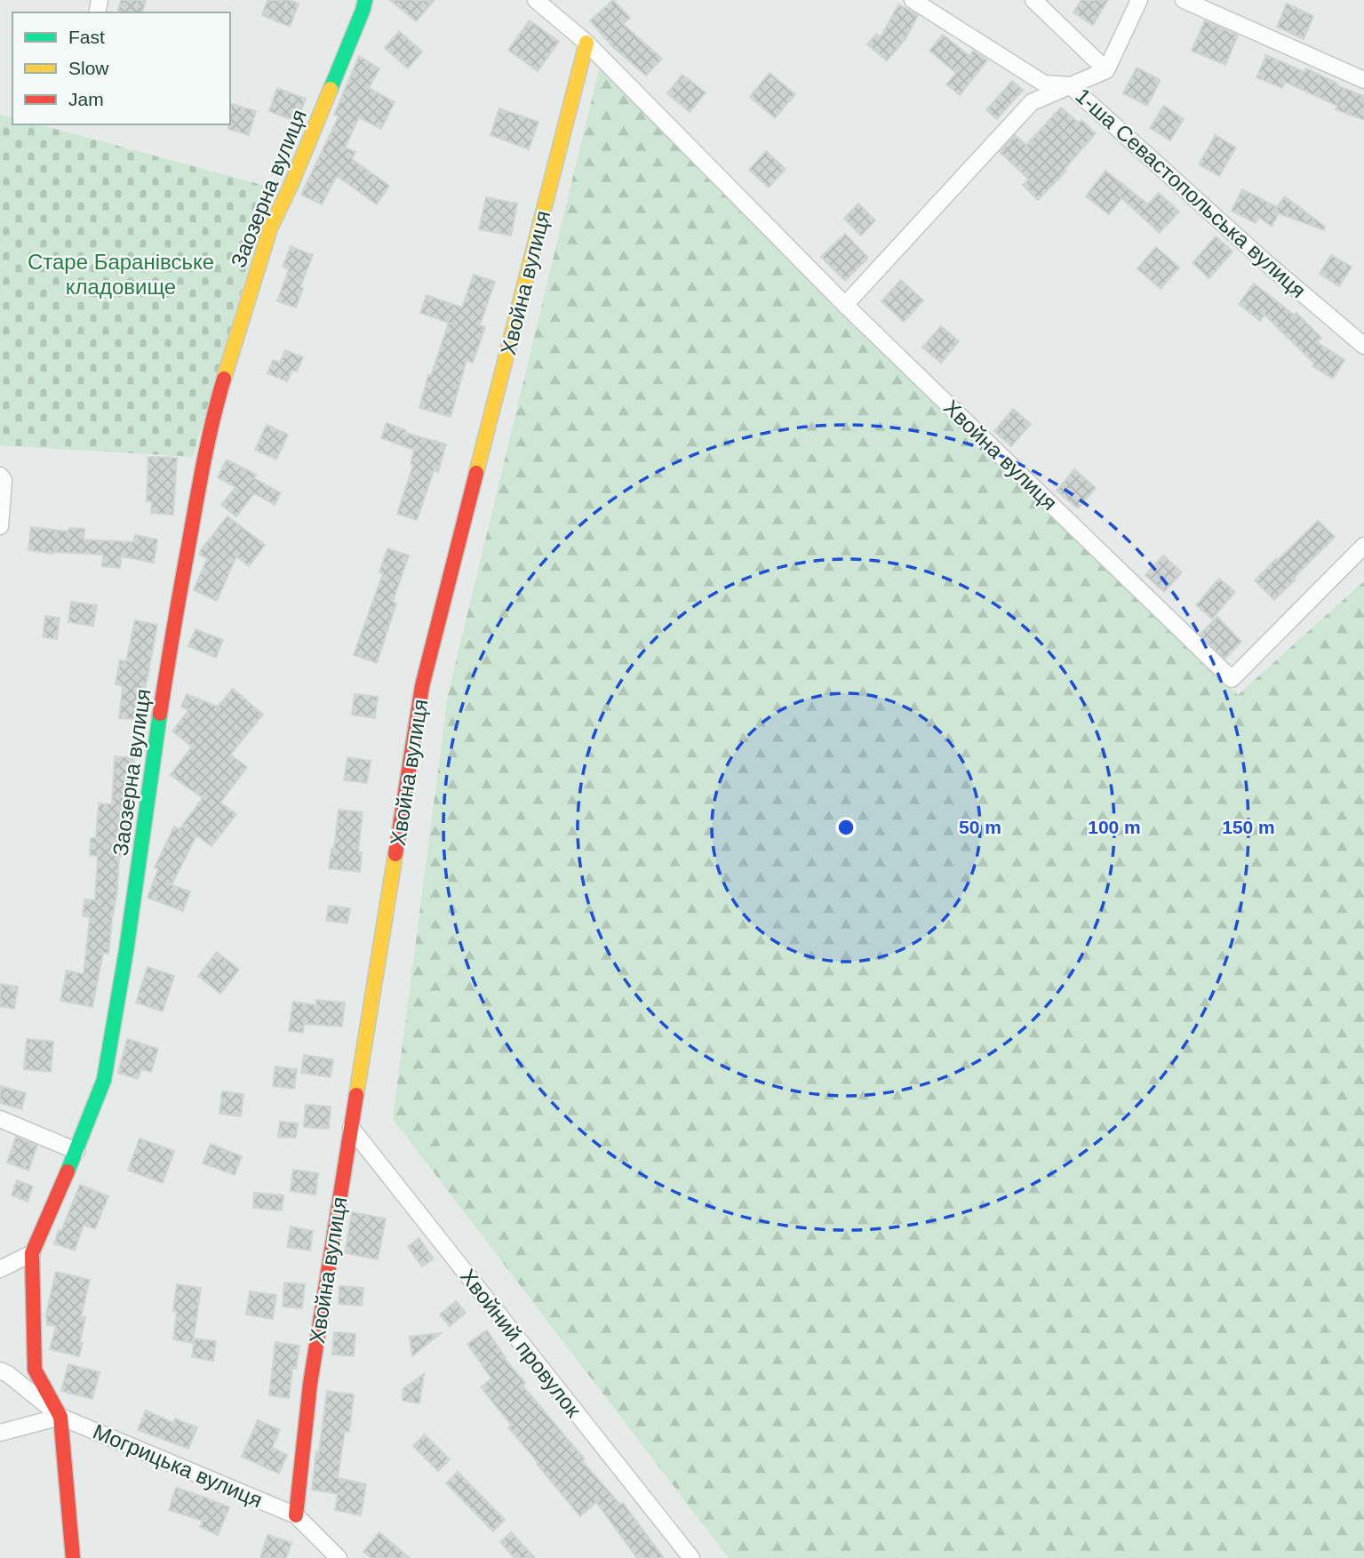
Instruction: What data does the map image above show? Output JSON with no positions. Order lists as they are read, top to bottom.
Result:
{
  "streets": {
    "street": [
      "Заозерна вулиця",
      "1-ша Севастопольська вулиця",
      "Хвойна вулиця",
      "Хвойний провулок",
      "Могрицька вулиця"
    ]
  },
  "crossings": [
    ["Заозерна вулиця", "Могрицька вулиця"],
    ["Хвойна вулиця", "Хвойний провулок"],
    ["Хвойна вулиця", "Могрицька вулиця"]
  ],
  "parks": ["Старе Баранівське кладовище"],
  "legend": ["Fast", "Slow", "Jam"],
  "rings": ["50 m", "100 m", "150 m"]
}
